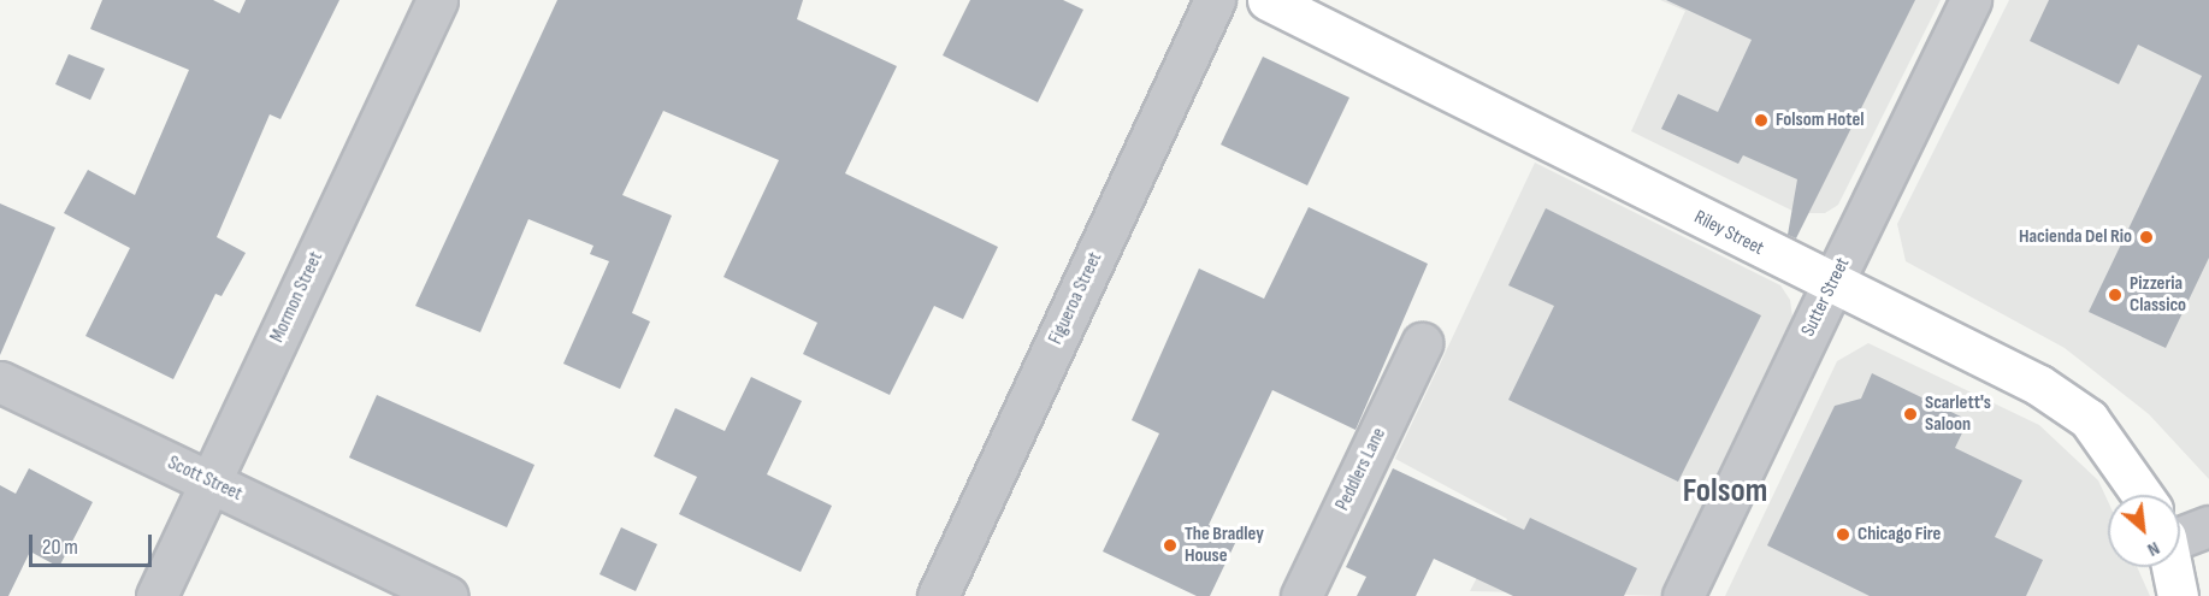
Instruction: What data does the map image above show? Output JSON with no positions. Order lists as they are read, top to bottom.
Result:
{
  "streets": {
    "main road": ["Riley Street"],
    "street": [
      "Mormon Street",
      "Sutter Street",
      "Figueroa Street",
      "Peddlers Lane",
      "Scott Street"
    ]
  },
  "crossings": [
    ["Riley Street", "Sutter Street"],
    ["Mormon Street", "Scott Street"]
  ],
  "districts": ["Folsom"],
  "places": [
    "Folsom Hotel",
    "Hacienda Del Rio",
    "Pizzeria Classico",
    "Scarlett's Saloon",
    "Chicago Fire",
    "The Bradley House"
  ],
  "scale_bar": "20 m",
  "north": "bottom right"
}
